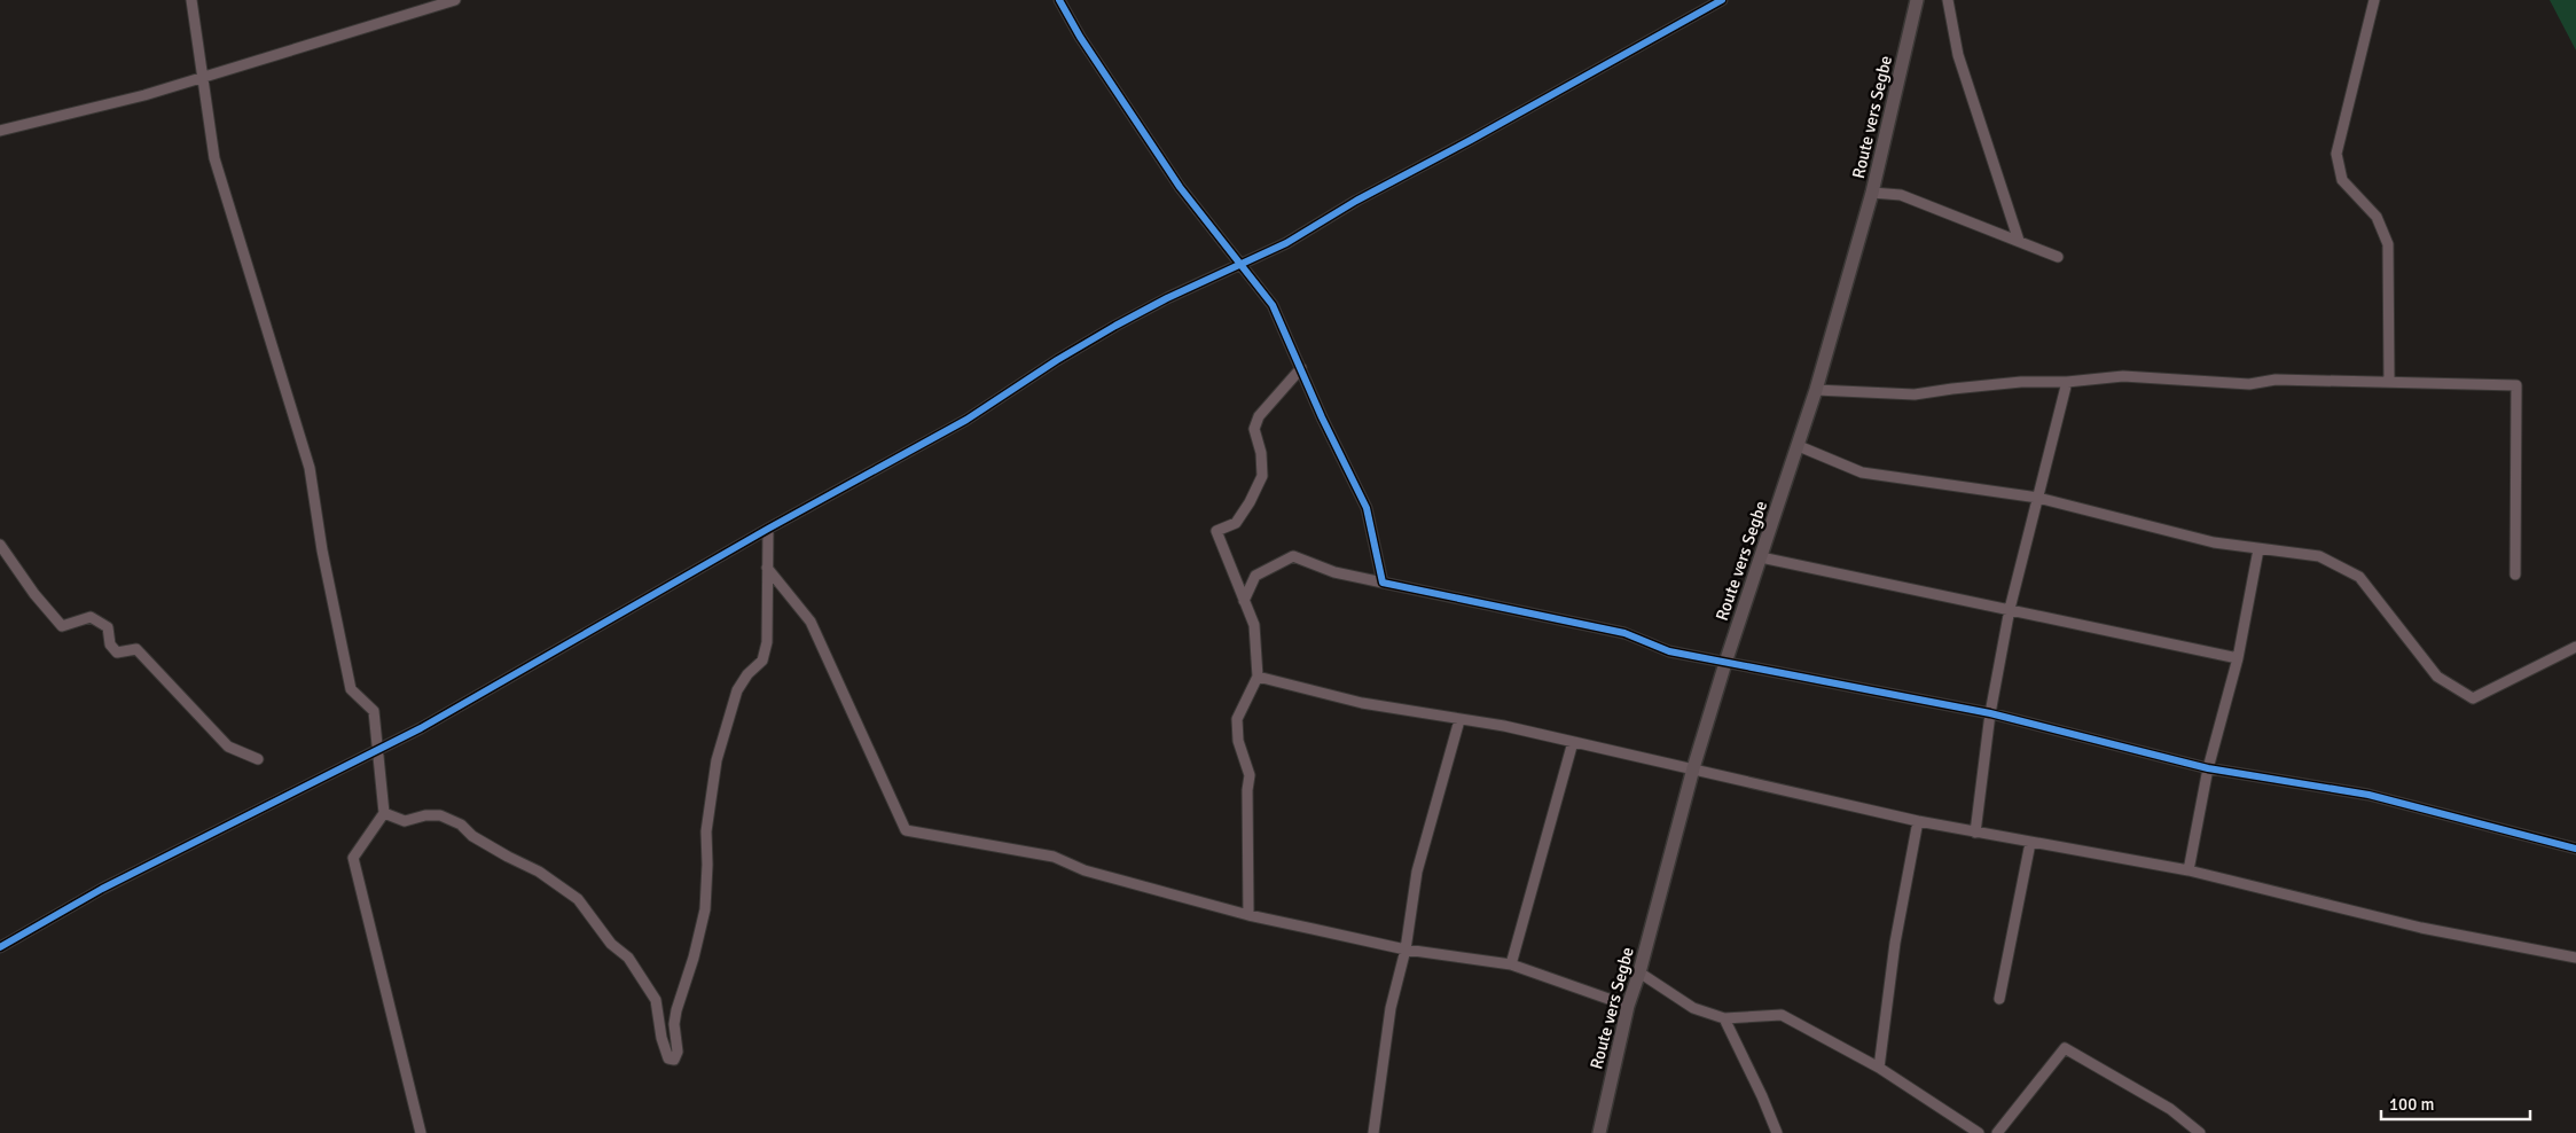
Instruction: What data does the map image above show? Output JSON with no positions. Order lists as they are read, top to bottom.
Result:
{
  "streets": {
    "main road": ["Route vers Segbe"]
  },
  "scale_bar": "100 m"
}
